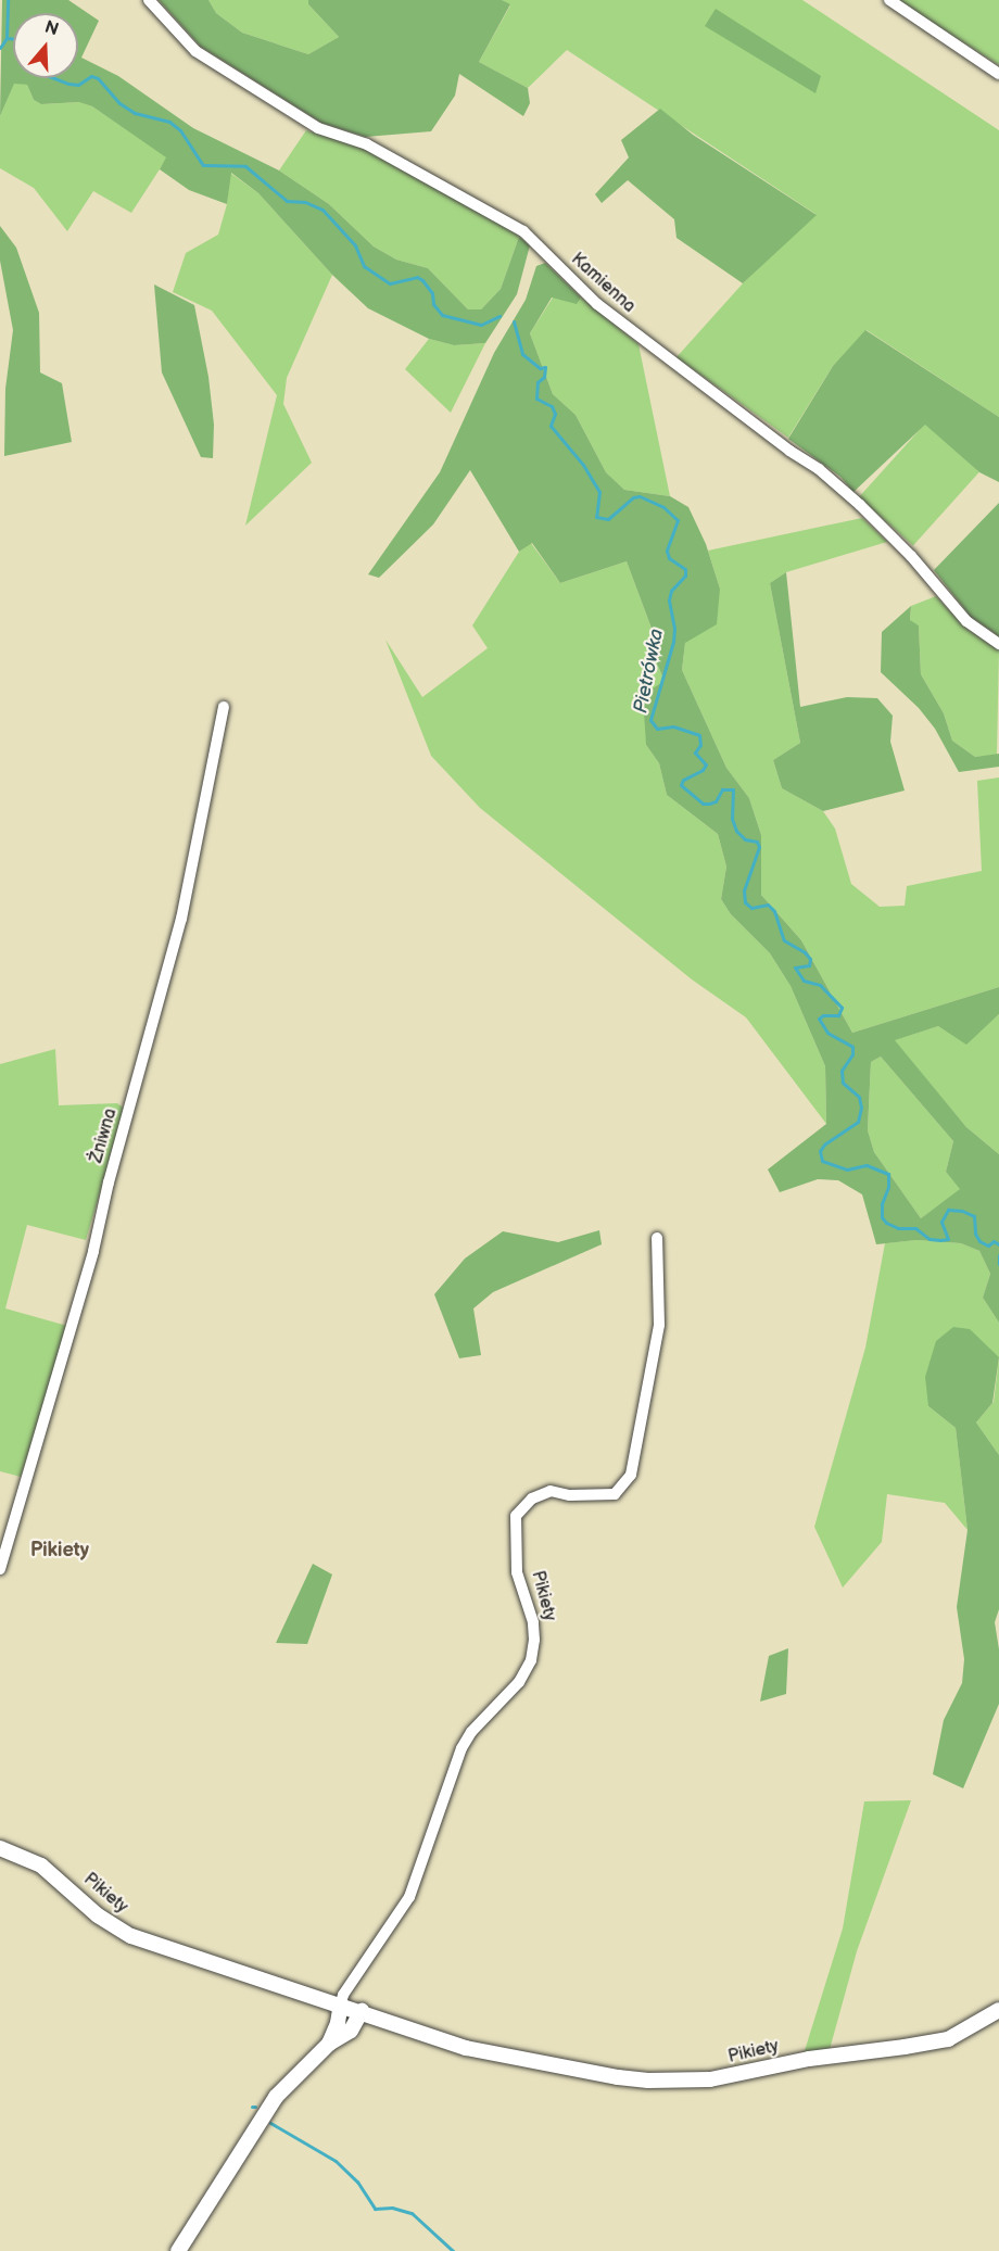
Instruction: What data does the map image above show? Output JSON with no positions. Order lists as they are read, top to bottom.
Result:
{
  "streets": {
    "street": ["Kamienna", "Żniwna", "Pikiety"]
  },
  "districts": ["Pikiety"],
  "water": ["Pietrówka"],
  "north": "top"
}
